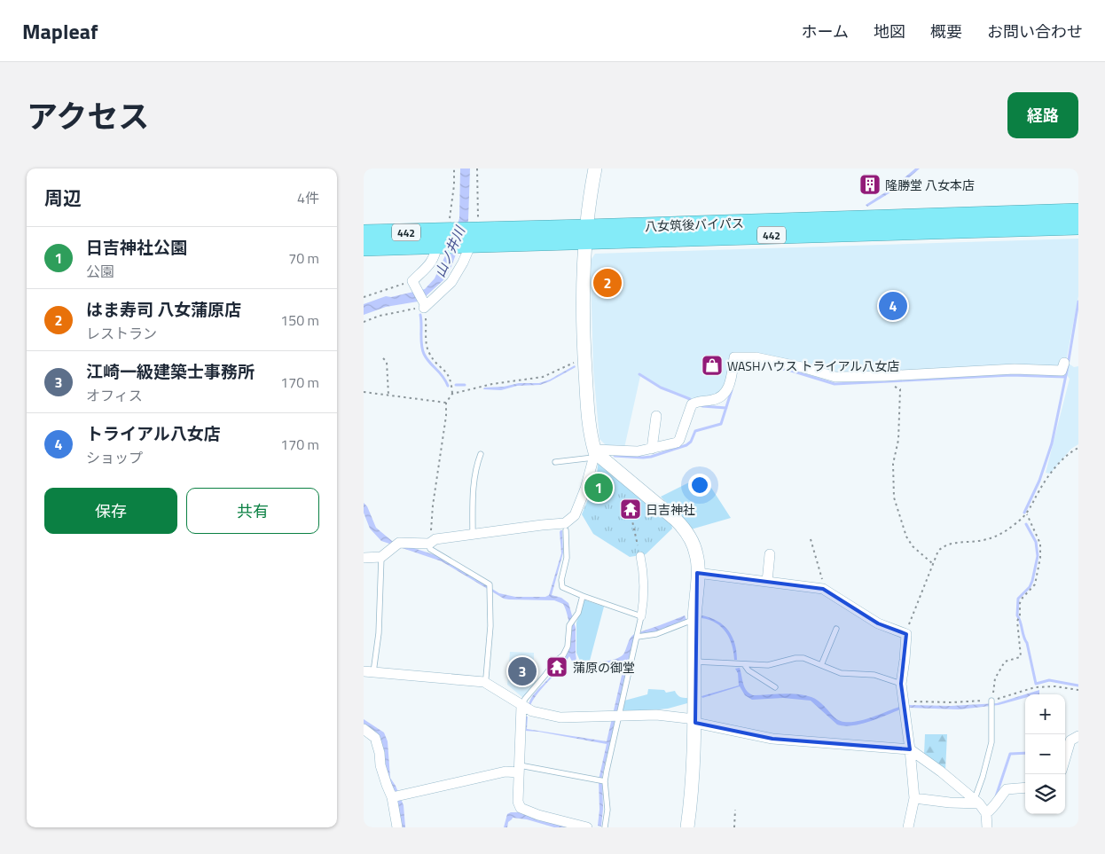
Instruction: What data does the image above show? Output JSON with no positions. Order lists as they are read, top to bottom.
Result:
{
  "streets": {
    "highway": ["八女筑後バイパス", "442"]
  },
  "water": ["山ノ井川"],
  "places": {
    "building": ["隆勝堂 八女本店"],
    "shop": ["WASHハウス トライアル八女店"],
    "temple": ["日吉神社", "蒲原の御堂"]
  },
  "page": {
    "header": "Mapleaf",
    "nav": [
      "ホーム",
      "地図",
      "概要",
      "お問い合わせ"
    ],
    "title": "アクセス",
    "buttons": [
      "経路",
      ["保存", "共有"]
    ],
    "heading": ["周辺", "4件"],
    "list": [
      {
        "mark": "1",
        "name": "日吉神社公園",
        "note": "公園",
        "value": "70 m"
      },
      {
        "mark": "2",
        "name": "はま寿司 八女蒲原店",
        "note": "レストラン",
        "value": "150 m"
      },
      {
        "mark": "3",
        "name": "江崎一級建築士事務所",
        "note": "オフィス",
        "value": "170 m"
      },
      {
        "mark": "4",
        "name": "トライアル八女店",
        "note": "ショップ",
        "value": "170 m"
      }
    ],
    "pins": [
      "2",
      "4",
      "1",
      "3"
    ],
    "map_buttons": ["+", "−"]
  }
}
